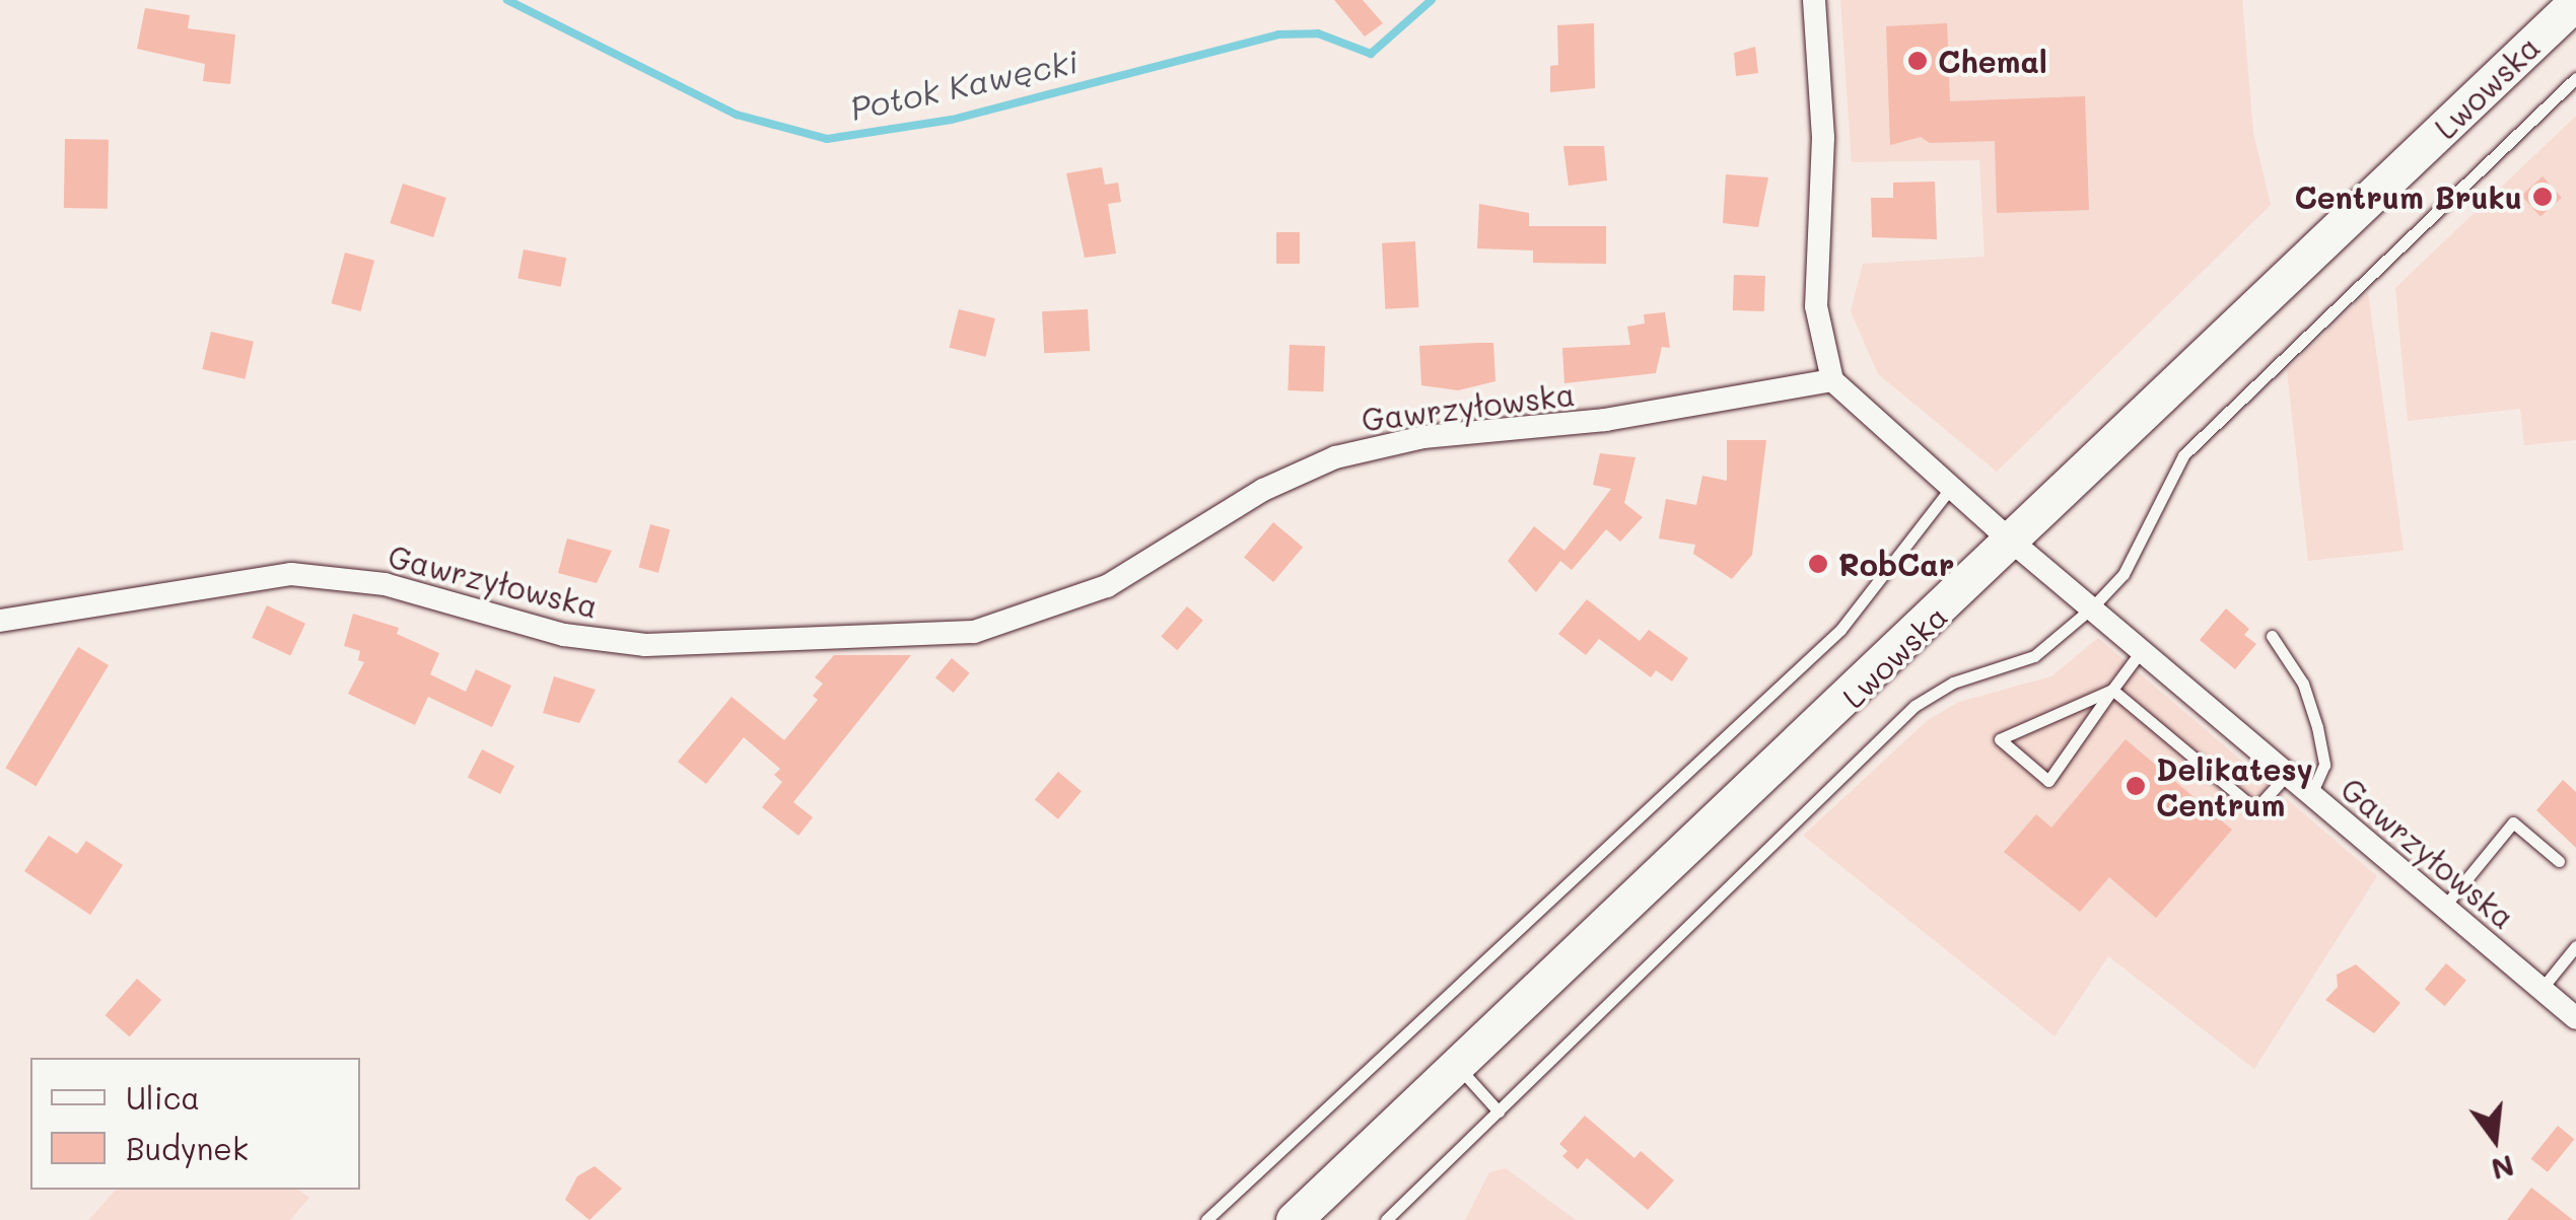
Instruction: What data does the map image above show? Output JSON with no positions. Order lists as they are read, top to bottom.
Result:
{
  "streets": {
    "main road": ["Lwowska"],
    "street": ["Gawrzyłowska"]
  },
  "crossings": [
    ["Lwowska", "Gawrzyłowska"]
  ],
  "water": ["Potok Kawęcki"],
  "places": [
    "Chemal",
    "Centrum Bruku",
    "RobCar",
    "Delikatesy Centrum"
  ],
  "legend": ["Ulica", "Budynek"],
  "north": "bottom"
}
